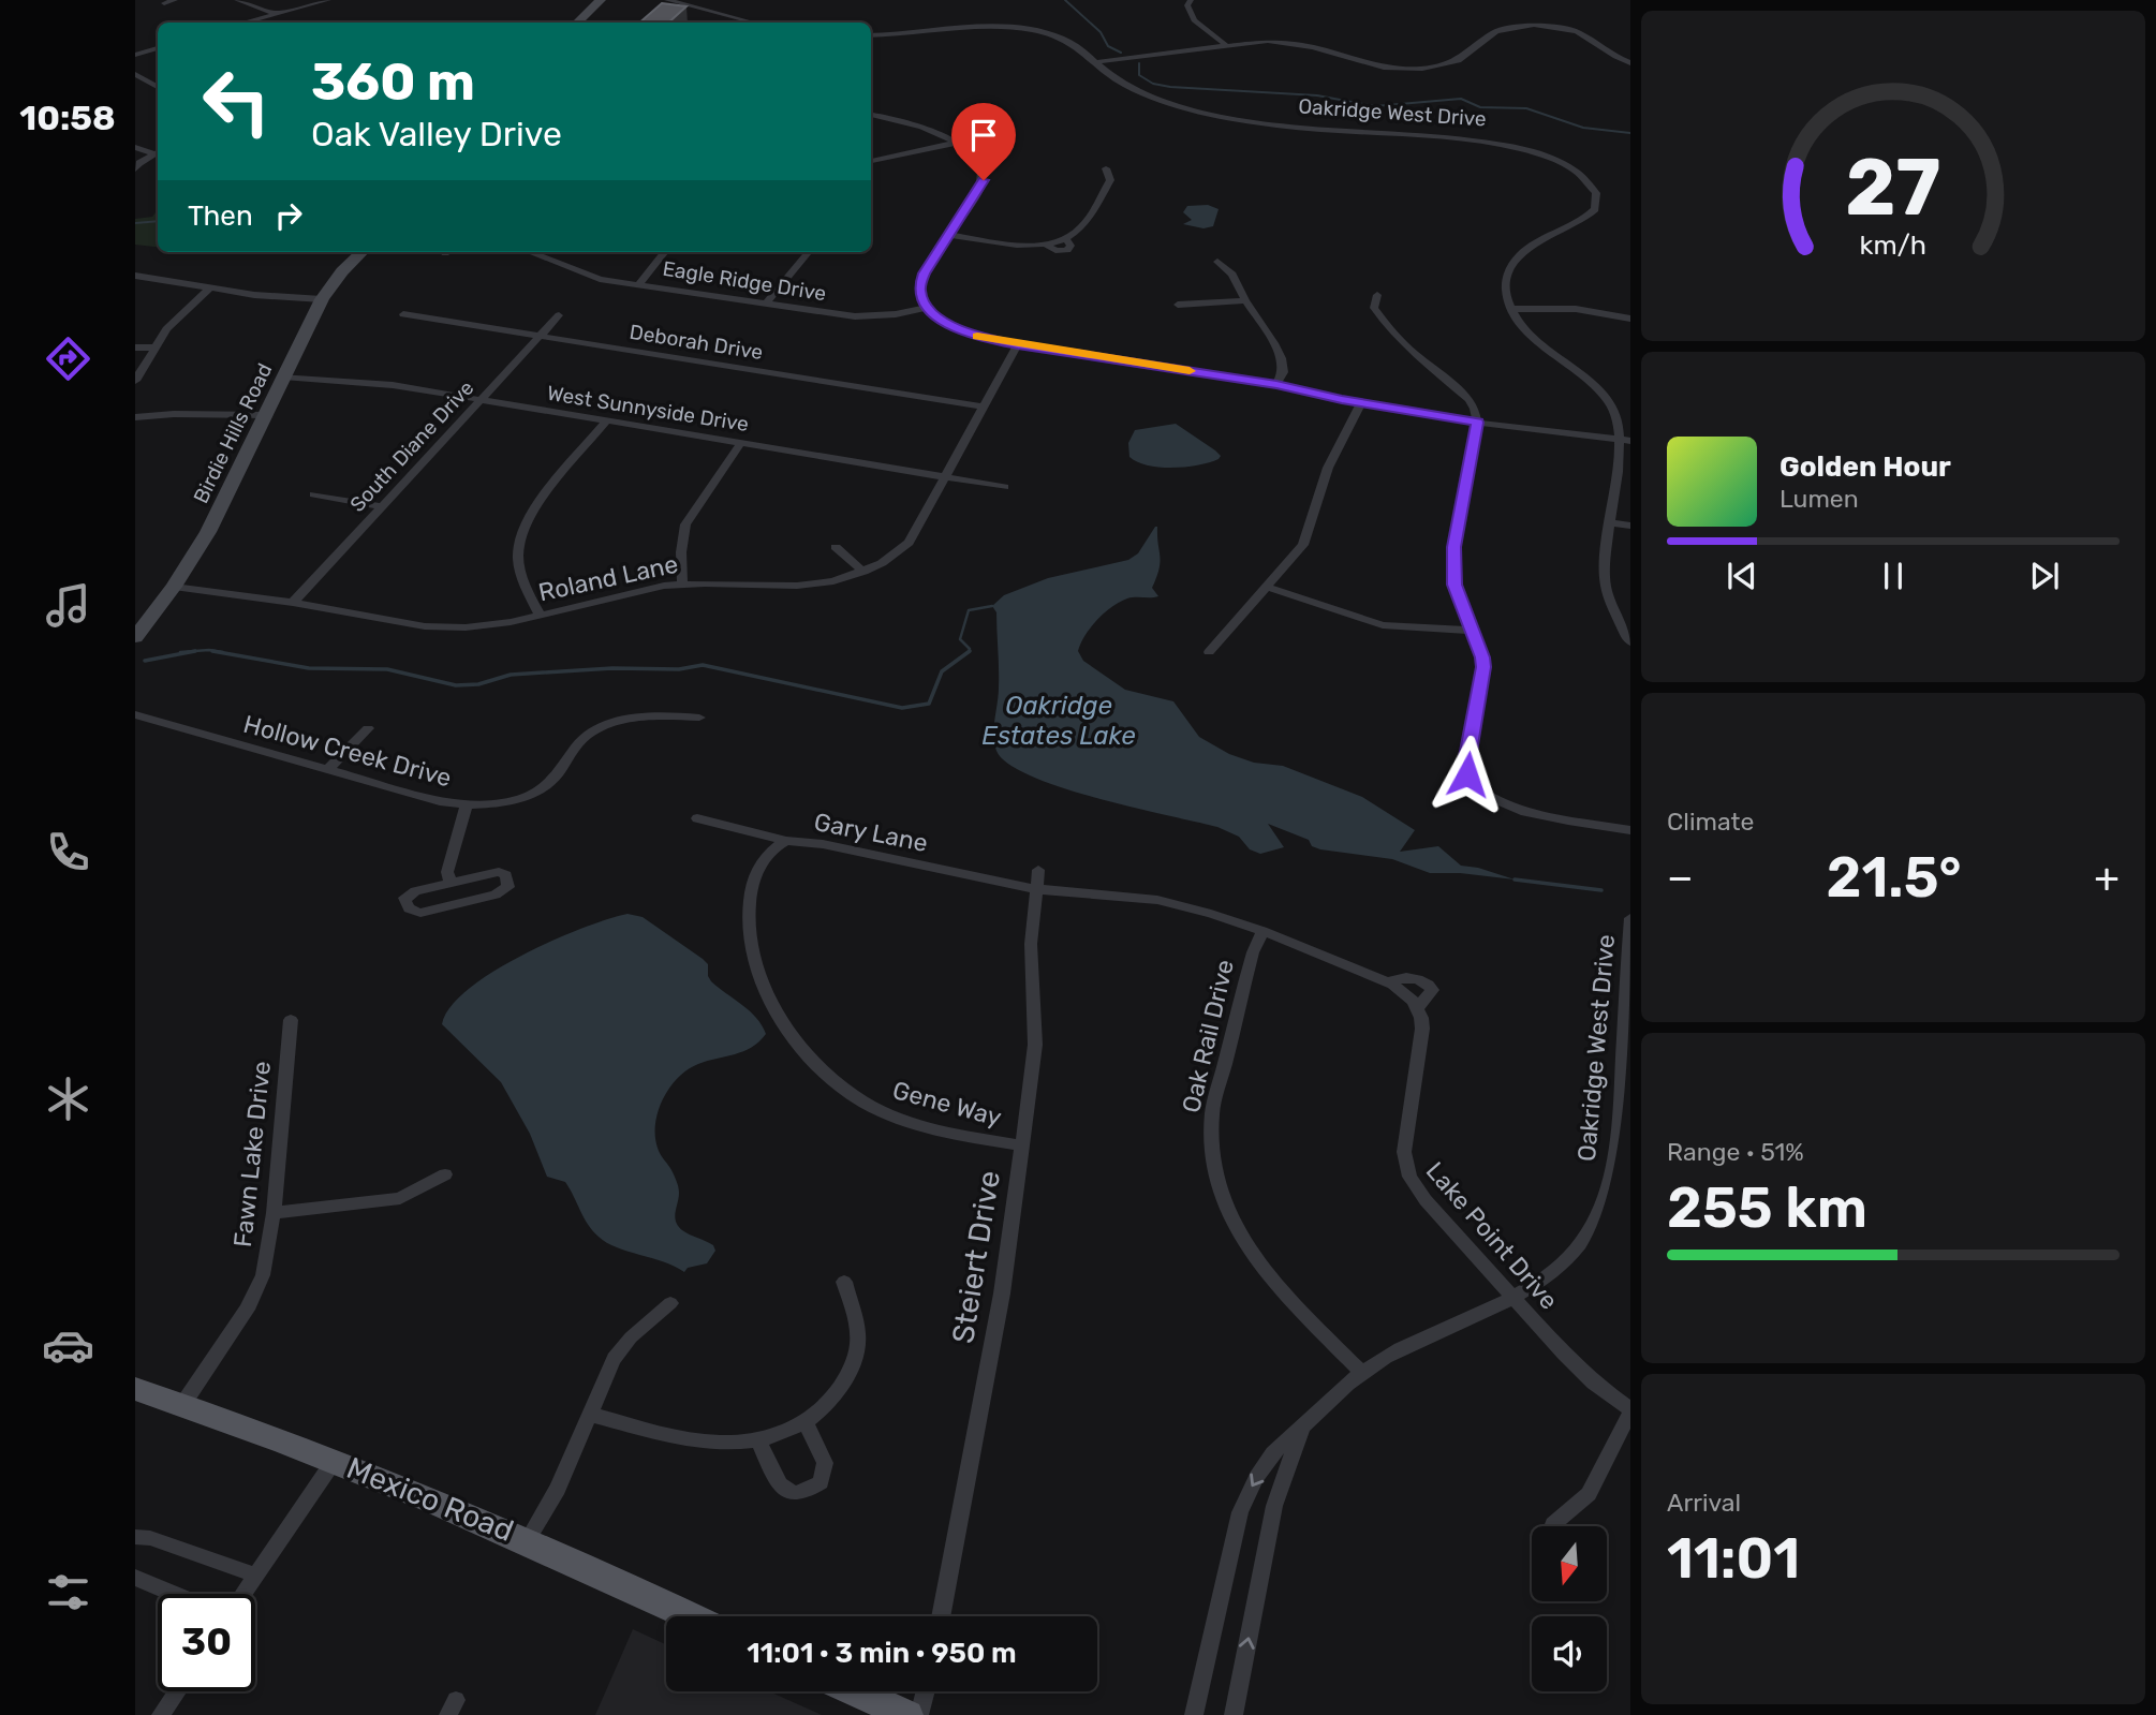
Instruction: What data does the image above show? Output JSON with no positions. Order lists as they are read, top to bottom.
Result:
{
  "streets": {
    "main road": ["Birdie Hills Road", "Mexico Road"],
    "street": [
      "Oakridge West Drive",
      "Eagle Ridge Drive",
      "Deborah Drive",
      "West Sunnyside Drive",
      "South Diane Drive",
      "Roland Lane",
      "Hollow Creek Drive",
      "Gary Lane",
      "Oak Rail Drive",
      "Gene Way",
      "Fawn Lake Drive",
      "Lake Point Drive",
      "Steiert Drive"
    ]
  },
  "crossings": [
    ["Oakridge West Drive", "Oak Rail Drive"],
    ["Oakridge West Drive", "Lake Point Drive"],
    ["Deborah Drive", "South Diane Drive"],
    ["Deborah Drive", "Roland Lane"],
    ["West Sunnyside Drive", "Birdie Hills Road"],
    ["West Sunnyside Drive", "South Diane Drive"],
    ["West Sunnyside Drive", "Roland Lane"],
    ["Birdie Hills Road", "Roland Lane"],
    ["South Diane Drive", "Roland Lane"],
    ["Gary Lane", "Gene Way"],
    ["Gary Lane", "Lake Point Drive"],
    ["Gary Lane", "Steiert Drive"],
    ["Oak Rail Drive", "Lake Point Drive"],
    ["Gene Way", "Steiert Drive"],
    ["Fawn Lake Drive", "Mexico Road"],
    ["Lake Point Drive", "Steiert Drive"]
  ],
  "water": ["Oakridge Estates Lake"],
  "north": "bottom",
  "page": {
    "tabs": "10:58",
    "turn": ["360 m", "Oak Valley Drive"],
    "then": "Then",
    "song": ["Golden Hour", "Lumen"],
    "tile": [
      "Climate",
      ["Range · 51%", "255 km"],
      ["Arrival", "11:01"]
    ],
    "heat": ["−", "21.5°", "+"],
    "limit": "30",
    "trip": "11:01 · 3 min · 950 m",
    "gauge": ["27", "km/h"]
  }
}
